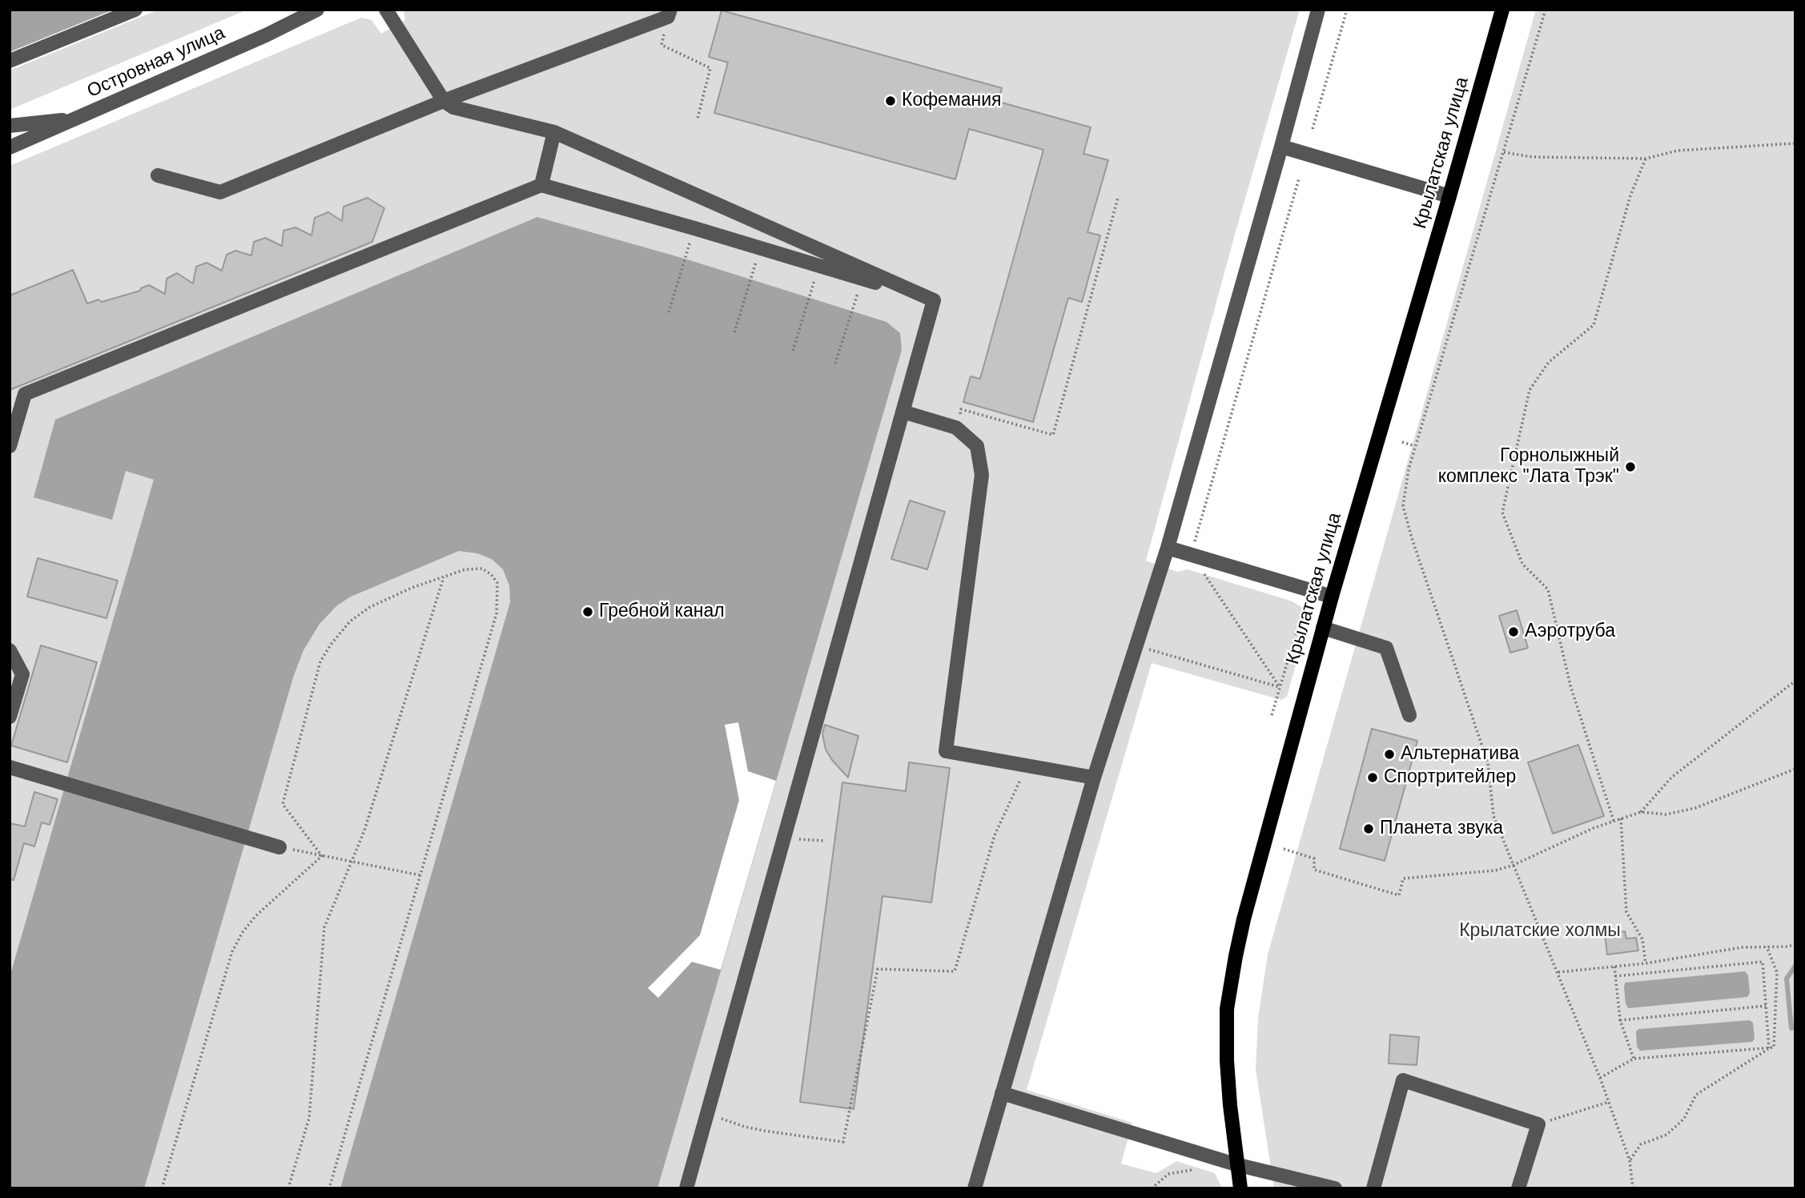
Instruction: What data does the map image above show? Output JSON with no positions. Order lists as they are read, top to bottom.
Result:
{
  "streets": {
    "main road": ["Крылатская улица"],
    "street": ["Островная улица"]
  },
  "parks": ["Крылатские холмы"],
  "places": [
    "Кофемания",
    "Горнолыжный комплекс \"Лата Трэк\"",
    "Гребной канал",
    "Аэротруба",
    "Альтернатива",
    "Спортритейлер",
    "Планета звука"
  ]
}
